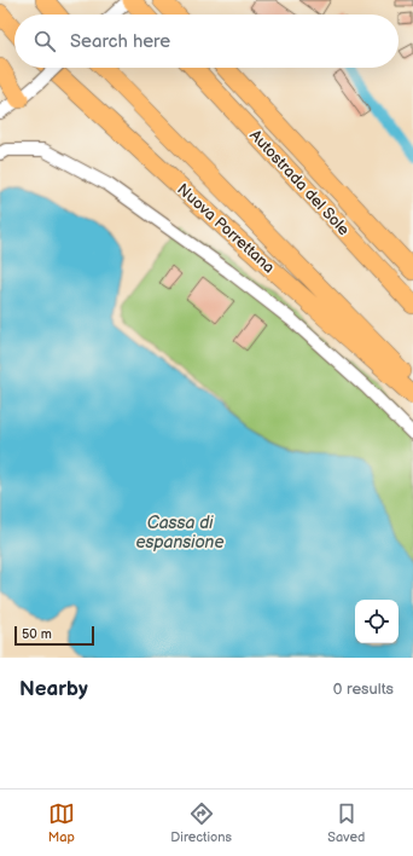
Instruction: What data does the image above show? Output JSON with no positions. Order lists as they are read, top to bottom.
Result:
{
  "streets": {
    "highway": ["Autostrada del Sole", "Nuova Porrettana"]
  },
  "water": ["Cassa di espansione"],
  "scale_bar": "50 m",
  "page": {
    "search": "Search here",
    "scale": "50 m",
    "heading": ["Nearby", "0 results"],
    "nav": ["Map", "Directions", "Saved"]
  }
}
